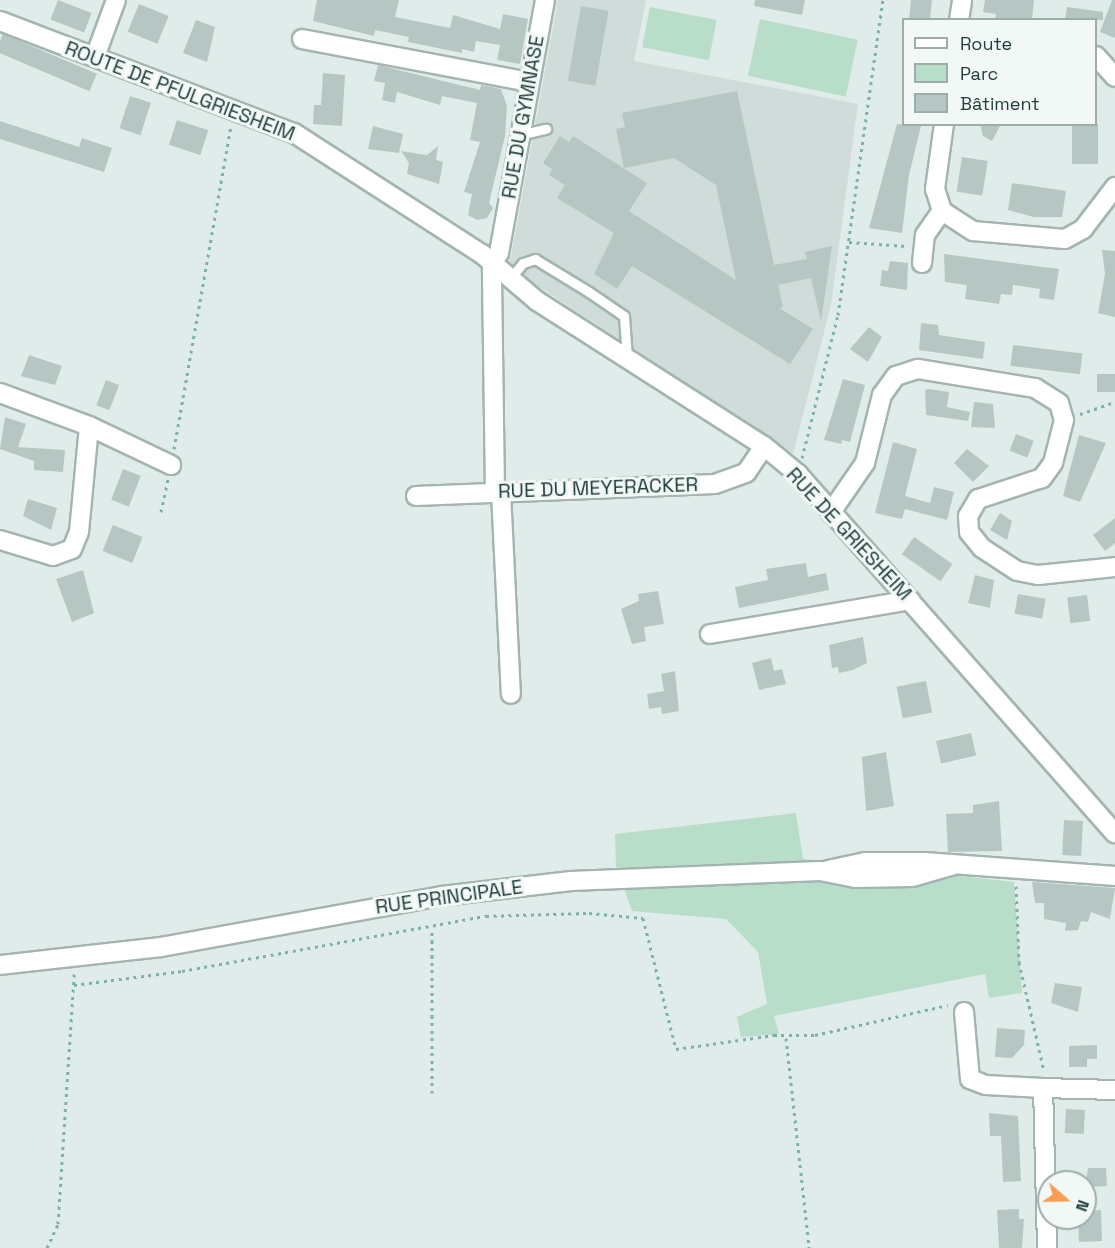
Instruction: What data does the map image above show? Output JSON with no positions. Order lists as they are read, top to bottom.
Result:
{
  "streets": {
    "street": [
      "ROUTE DE PFULGRIESHEIM",
      "RUE DU GYMNASE",
      "RUE DU MEYERACKER",
      "RUE DE GRIESHEIM",
      "RUE PRINCIPALE"
    ]
  },
  "crossings": [
    ["ROUTE DE PFULGRIESHEIM", "RUE DU GYMNASE"],
    ["ROUTE DE PFULGRIESHEIM", "RUE DE GRIESHEIM"],
    ["RUE DU GYMNASE", "RUE DU MEYERACKER"],
    ["RUE DU GYMNASE", "RUE DE GRIESHEIM"],
    ["RUE DU MEYERACKER", "RUE DE GRIESHEIM"]
  ],
  "legend": ["Route", "Parc", "Bâtiment"],
  "north": "right"
}
